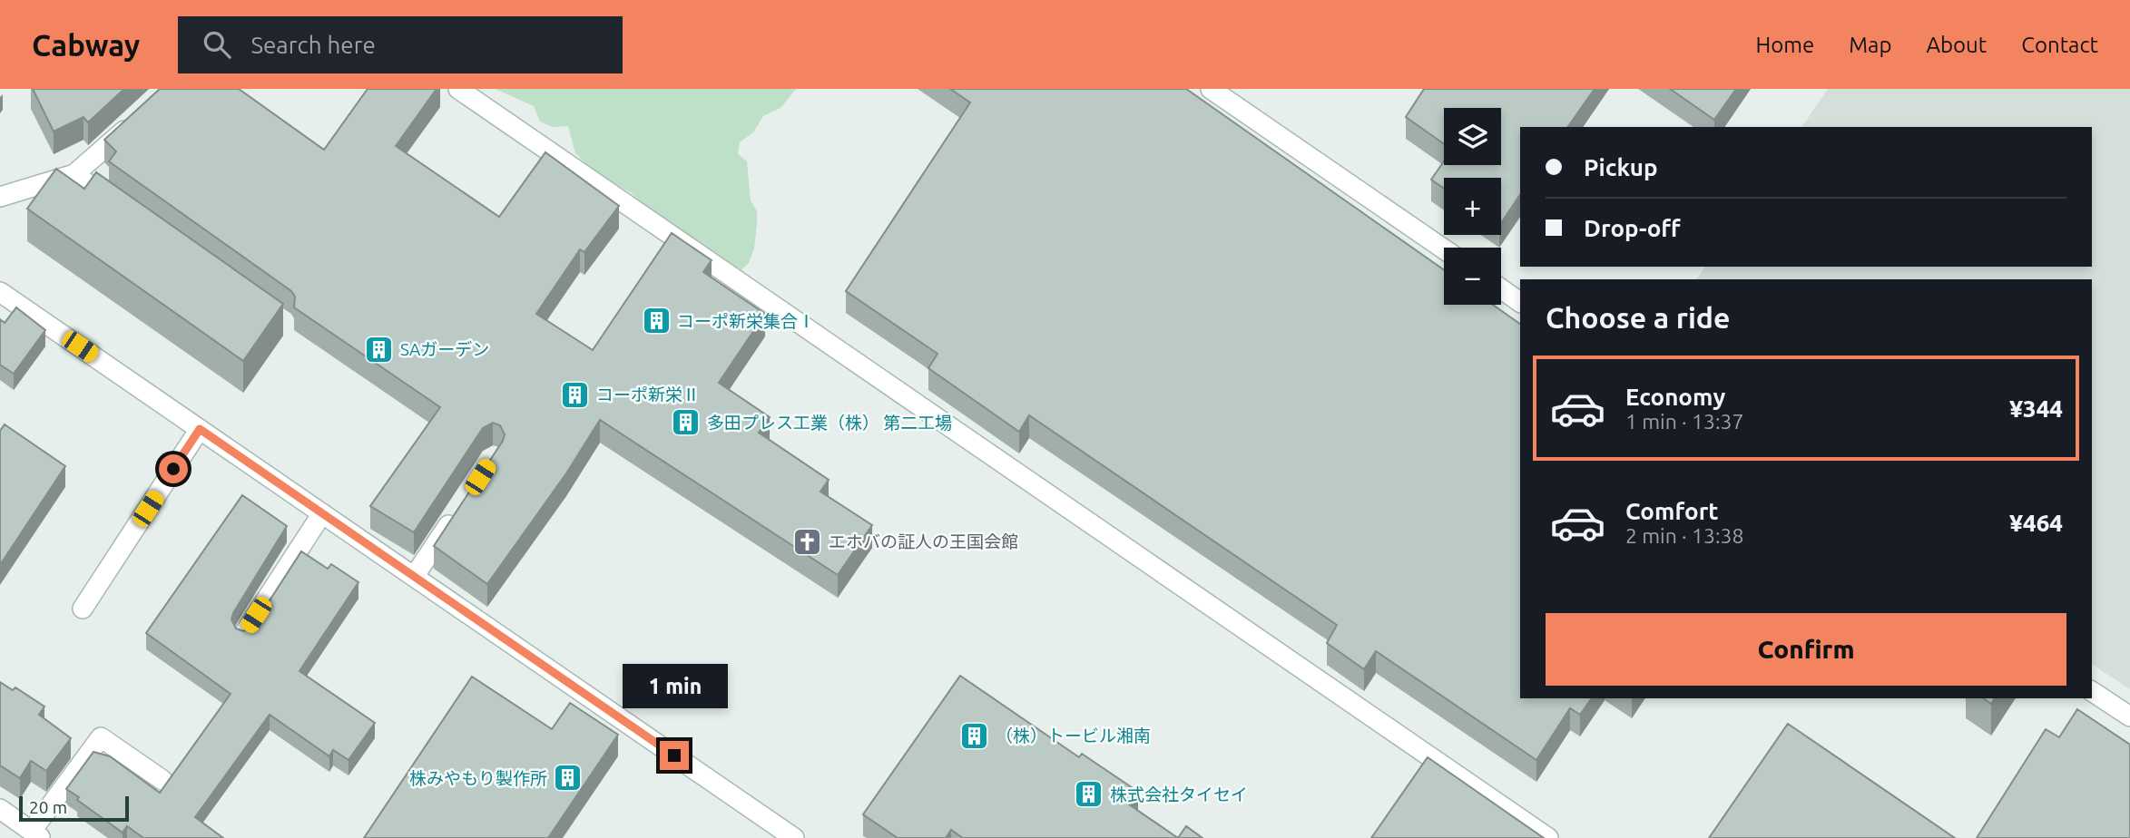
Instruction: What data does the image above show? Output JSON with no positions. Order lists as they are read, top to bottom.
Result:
{
  "places": {
    "building": [
      "コーポ新栄集合Ⅰ",
      "SAガーデン",
      "コーポ新栄Ⅱ",
      "多田プレス工業（株） 第二工場",
      "（株）トービル湘南",
      "株みやもり製作所",
      "株式会社タイセイ"
    ],
    "church": ["エホバの証人の王国会館"]
  },
  "scale_bar": "20 m",
  "page": {
    "header": "Cabway",
    "search": "Search here",
    "nav": [
      "Home",
      "Map",
      "About",
      "Contact"
    ],
    "map_buttons": ["+", "−"],
    "banner": ["Pickup", "Drop-off"],
    "heading": "Choose a ride",
    "list": [
      {
        "name": "Economy",
        "note": "1 min · 13:37",
        "value": "¥344"
      },
      {
        "name": "Comfort",
        "note": "2 min · 13:38",
        "value": "¥464"
      }
    ],
    "buttons": "Confirm",
    "bubble": "1 min",
    "scale": "20 m"
  }
}
